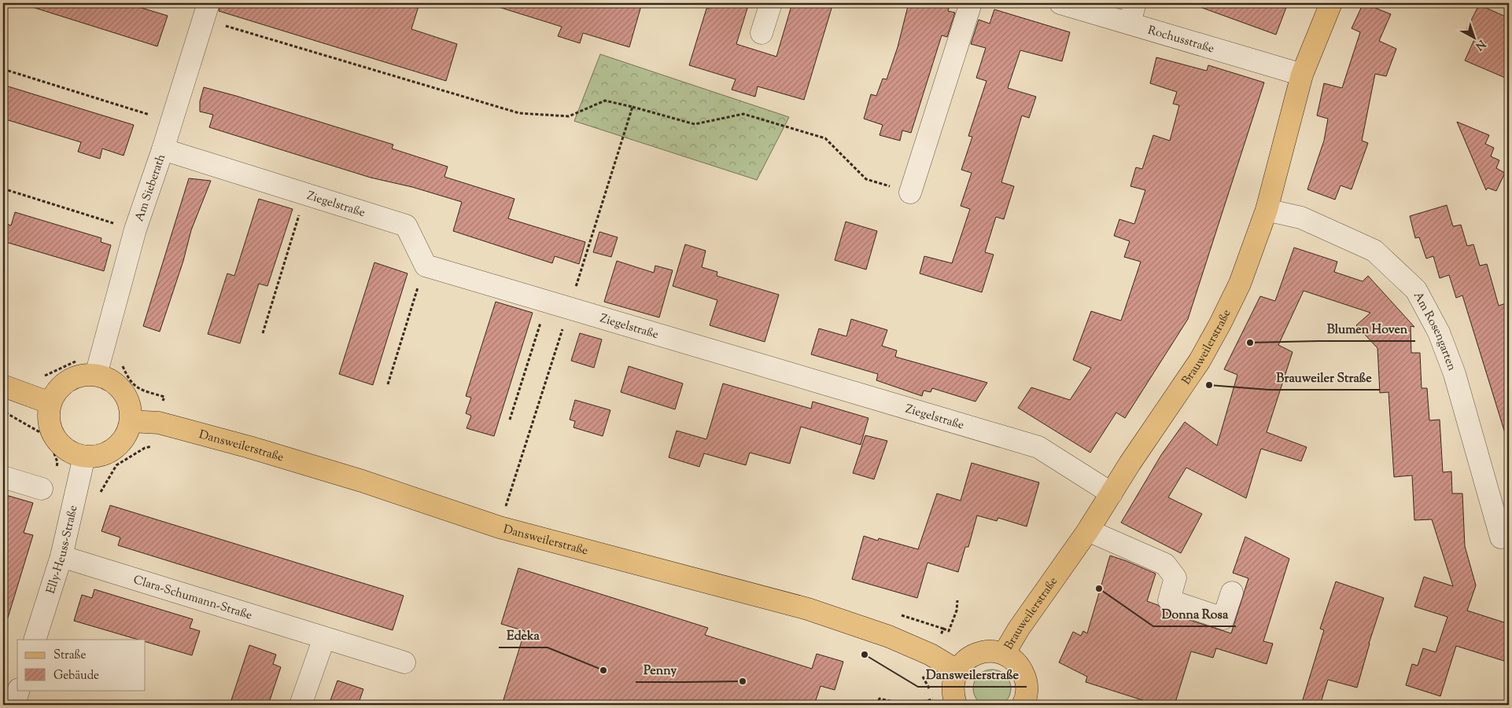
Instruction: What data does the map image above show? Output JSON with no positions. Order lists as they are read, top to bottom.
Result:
{
  "streets": {
    "main road": ["Brauweilerstraße", "Dansweilerstraße"],
    "street": [
      "Rochusstraße",
      "Am Sieberath",
      "Ziegelstraße",
      "Am Rosengarten",
      "Elly-Heuss-Straße",
      "Clara-Schumann-Straße"
    ]
  },
  "crossings": [
    ["Rochusstraße", "Brauweilerstraße"],
    ["Am Sieberath", "Ziegelstraße"],
    ["Am Sieberath", "Dansweilerstraße"],
    ["Am Sieberath", "Elly-Heuss-Straße"],
    ["Ziegelstraße", "Brauweilerstraße"],
    ["Am Rosengarten", "Brauweilerstraße"],
    ["Brauweilerstraße", "Dansweilerstraße"],
    ["Dansweilerstraße", "Elly-Heuss-Straße"],
    ["Elly-Heuss-Straße", "Clara-Schumann-Straße"]
  ],
  "places": [
    "Blumen Hoven",
    "Brauweiler Straße",
    "Donna Rosa",
    "Dansweilerstraße",
    "Edeka",
    "Penny"
  ],
  "legend": ["Straße", "Gebäude"],
  "north": "bottom right"
}
